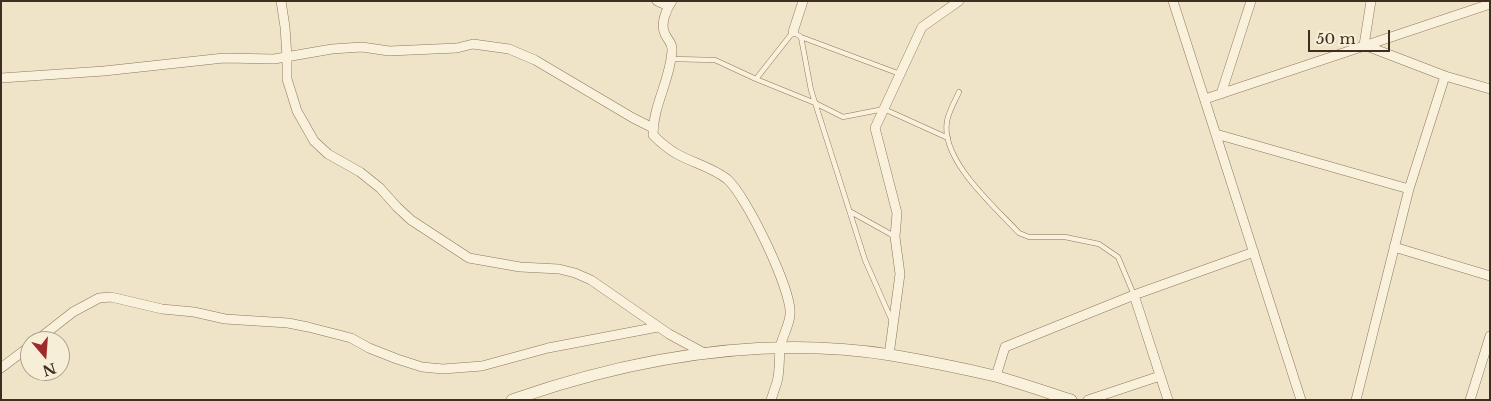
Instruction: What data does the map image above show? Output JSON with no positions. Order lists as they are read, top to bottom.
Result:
{
  "scale_bar": "50 m",
  "north": "bottom"
}
